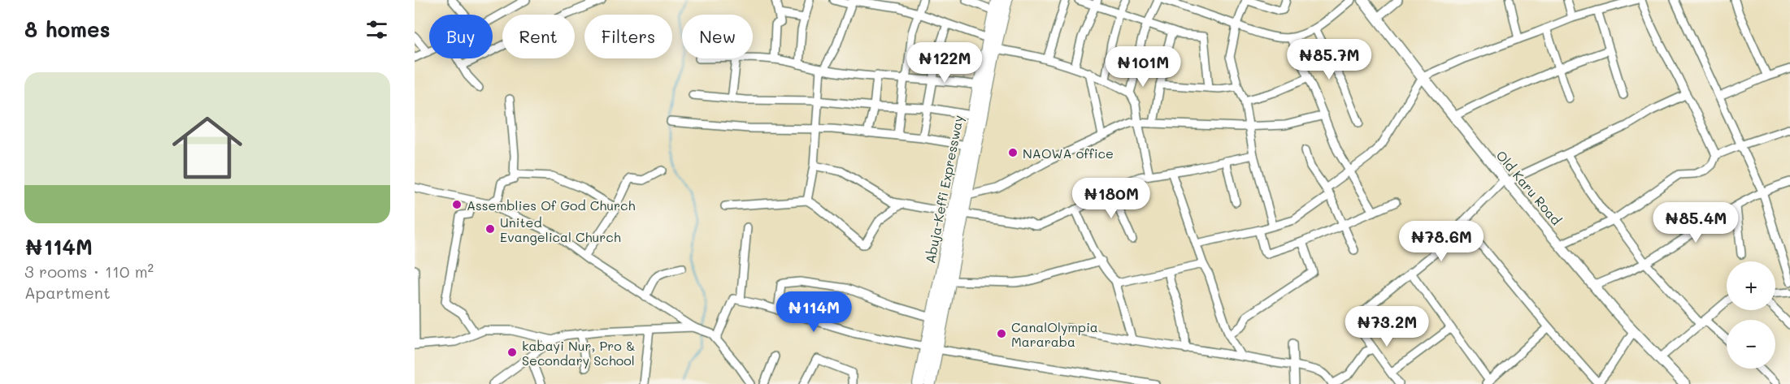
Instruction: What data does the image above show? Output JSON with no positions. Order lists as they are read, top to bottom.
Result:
{
  "streets": {
    "highway": ["Abuja-Keffi Expressway"],
    "main road": ["Old Karu Road"]
  },
  "places": [
    "NAOWA office",
    "Assemblies Of God Church",
    "United Evangelical Church",
    "CanalOlympia Mararaba",
    "kabayi Nur, Pro & Secondary School"
  ],
  "page": {
    "heading": "8 homes",
    "chip": [
      "Buy",
      "Rent",
      "Filters",
      "New"
    ],
    "price": [
      "₦85.7M",
      "₦122M",
      "₦101M",
      "₦180M",
      "₦85.4M",
      "₦78.6M",
      "₦114M",
      "₦73.2M"
    ],
    "list": [
      {
        "name": "₦114M",
        "note": "3 rooms · 110 m² · Apartment"
      }
    ],
    "map_buttons": ["+", "−"]
  }
}
